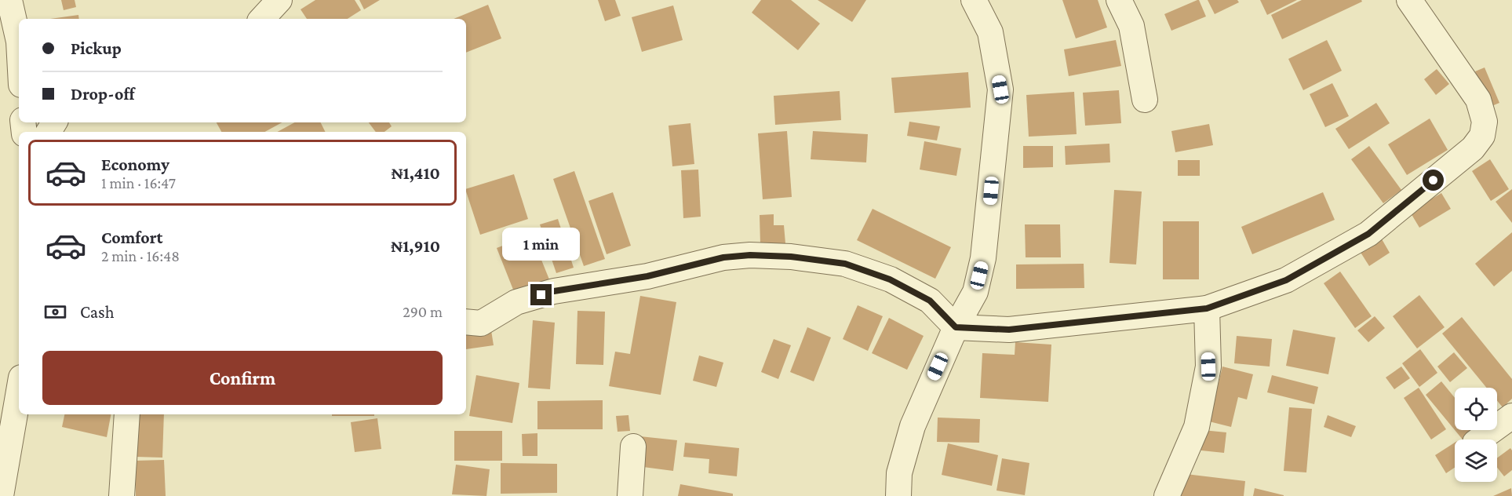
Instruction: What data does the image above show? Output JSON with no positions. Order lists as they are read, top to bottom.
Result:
{
  "page": {
    "banner": ["Pickup", "Drop-off"],
    "list": [
      {
        "name": "Economy",
        "note": "1 min · 16:47",
        "value": "₦1,410"
      },
      {
        "name": "Comfort",
        "note": "2 min · 16:48",
        "value": "₦1,910"
      }
    ],
    "bubble": "1 min",
    "pay": ["Cash", "290 m"],
    "buttons": "Confirm"
  }
}
